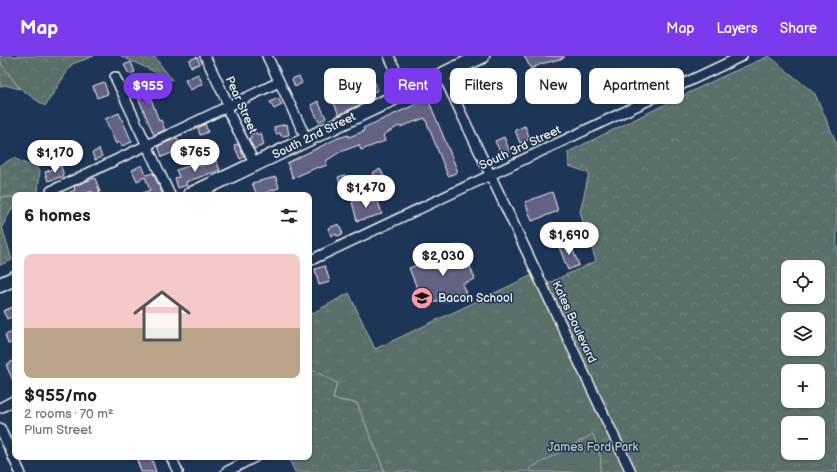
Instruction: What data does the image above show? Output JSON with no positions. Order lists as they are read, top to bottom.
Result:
{
  "streets": {
    "main road": ["South 2nd Street"],
    "street": ["Pear Street", "South 3rd Street", "Kates Boulevard"]
  },
  "crossings": [
    ["Pear Street", "South 2nd Street"],
    ["South 2nd Street", "Kates Boulevard"],
    ["South 3rd Street", "Kates Boulevard"]
  ],
  "parks": ["James Ford Park"],
  "places": {
    "school or university": ["Bacon School"]
  },
  "page": {
    "header": "Map",
    "nav": ["Map", "Layers", "Share"],
    "chip": [
      "Buy",
      "Rent",
      "Filters",
      "New",
      "Apartment"
    ],
    "price": [
      "$955",
      "$765",
      "$1,170",
      "$1,470",
      "$1,690",
      "$2,030"
    ],
    "heading": "6 homes",
    "list": [
      {
        "name": "$955/mo",
        "note": "2 rooms · 70 m² · Plum Street"
      }
    ],
    "map_buttons": ["+", "−"]
  }
}
